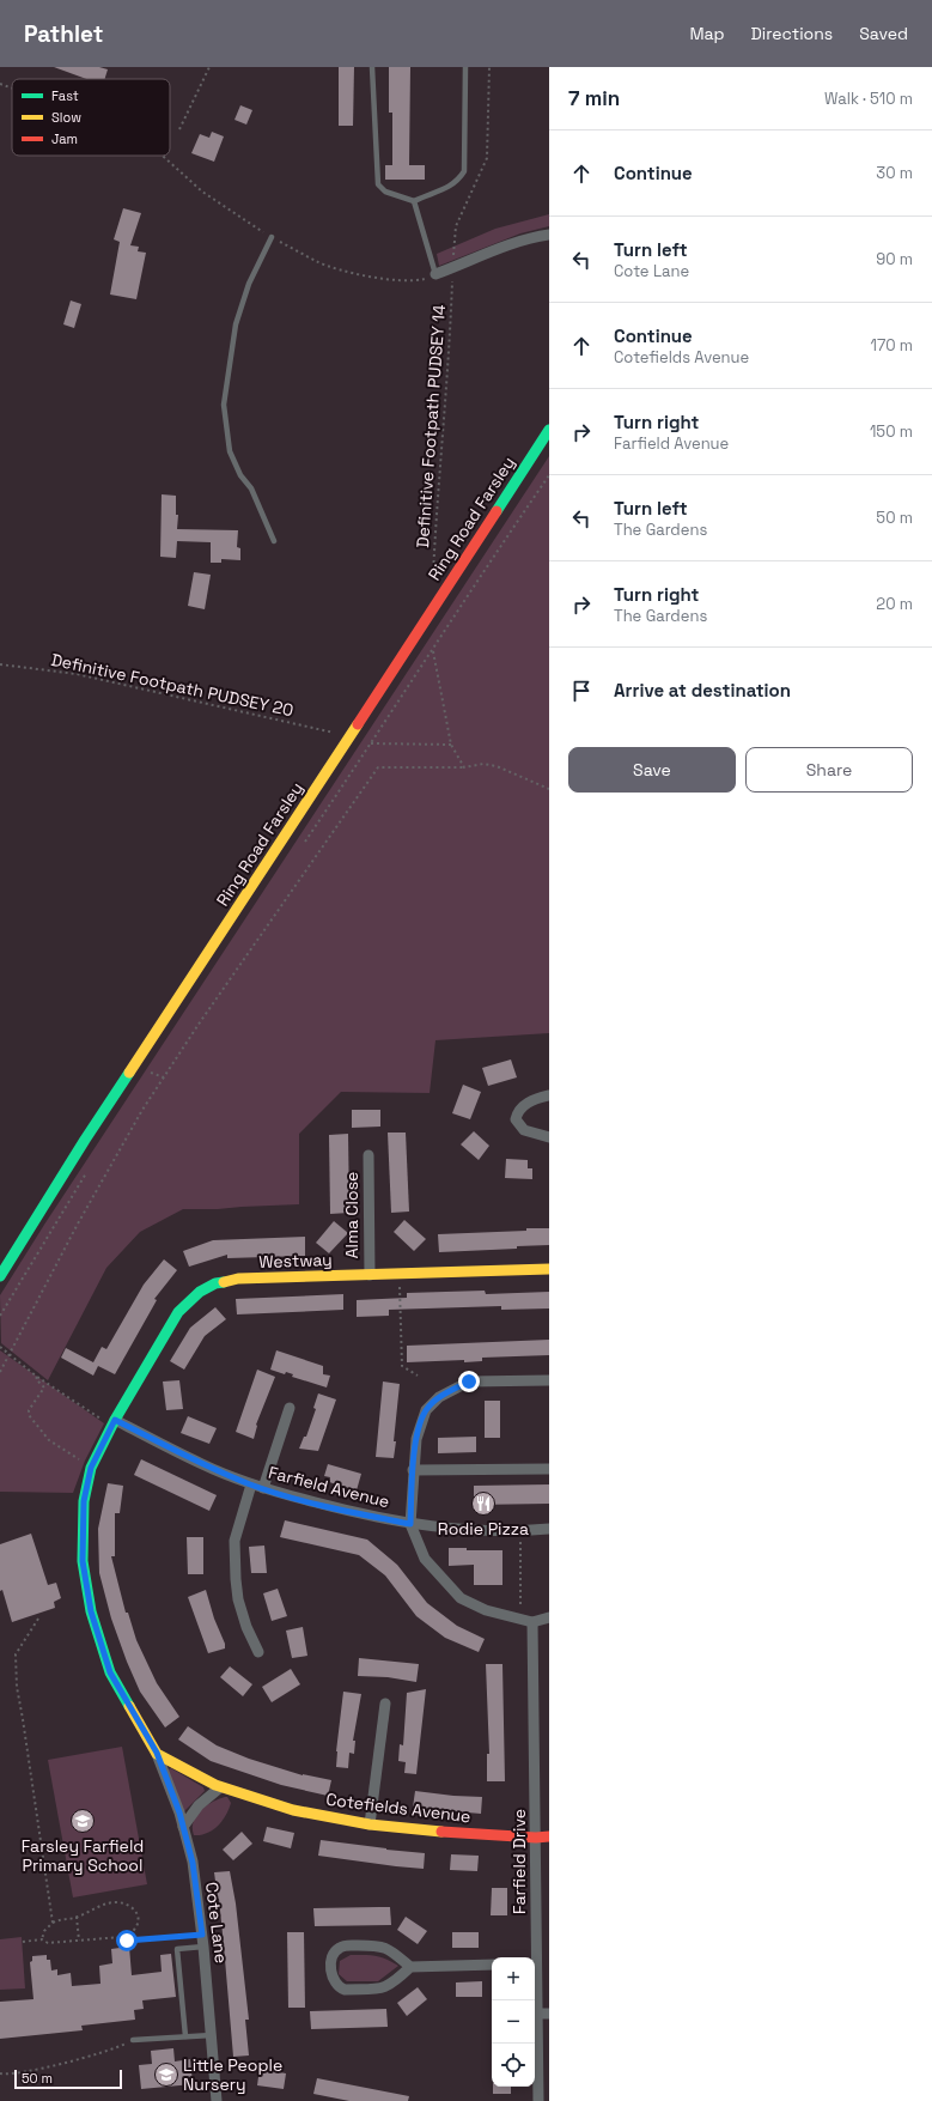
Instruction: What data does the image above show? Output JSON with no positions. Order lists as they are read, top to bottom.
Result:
{
  "streets": {
    "main road": ["Ring Road Farsley", "Westway", "Cotefields Avenue"],
    "street": [
      "Alma Close",
      "Farfield Avenue",
      "Farfield Drive",
      "Cote Lane"
    ],
    "path": ["Definitive Footpath PUDSEY 14", "Definitive Footpath PUDSEY 20"]
  },
  "crossings": [
    ["Alma Close", "Westway"],
    ["Westway", "Farfield Avenue"],
    ["Cotefields Avenue", "Farfield Drive"],
    ["Cotefields Avenue", "Cote Lane"]
  ],
  "places": {
    "restaurant": ["Rodie Pizza"],
    "school or university": ["Farsley Farfield Primary School", "Little People Nursery"]
  },
  "legend": ["Fast", "Slow", "Jam"],
  "scale_bar": "50 m",
  "page": {
    "header": "Pathlet",
    "nav": ["Map", "Directions", "Saved"],
    "heading": ["7 min", "Walk · 510 m"],
    "list": [
      ["Continue", "30 m"],
      ["Turn left", "Cote Lane", "90 m"],
      ["Continue", "Cotefields Avenue", "170 m"],
      ["Turn right", "Farfield Avenue", "150 m"],
      ["Turn left", "The Gardens", "50 m"],
      ["Turn right", "The Gardens", "20 m"],
      "Arrive at destination"
    ],
    "buttons": ["Save", "Share"],
    "map_buttons": ["+", "−"],
    "scale": "50 m"
  }
}
